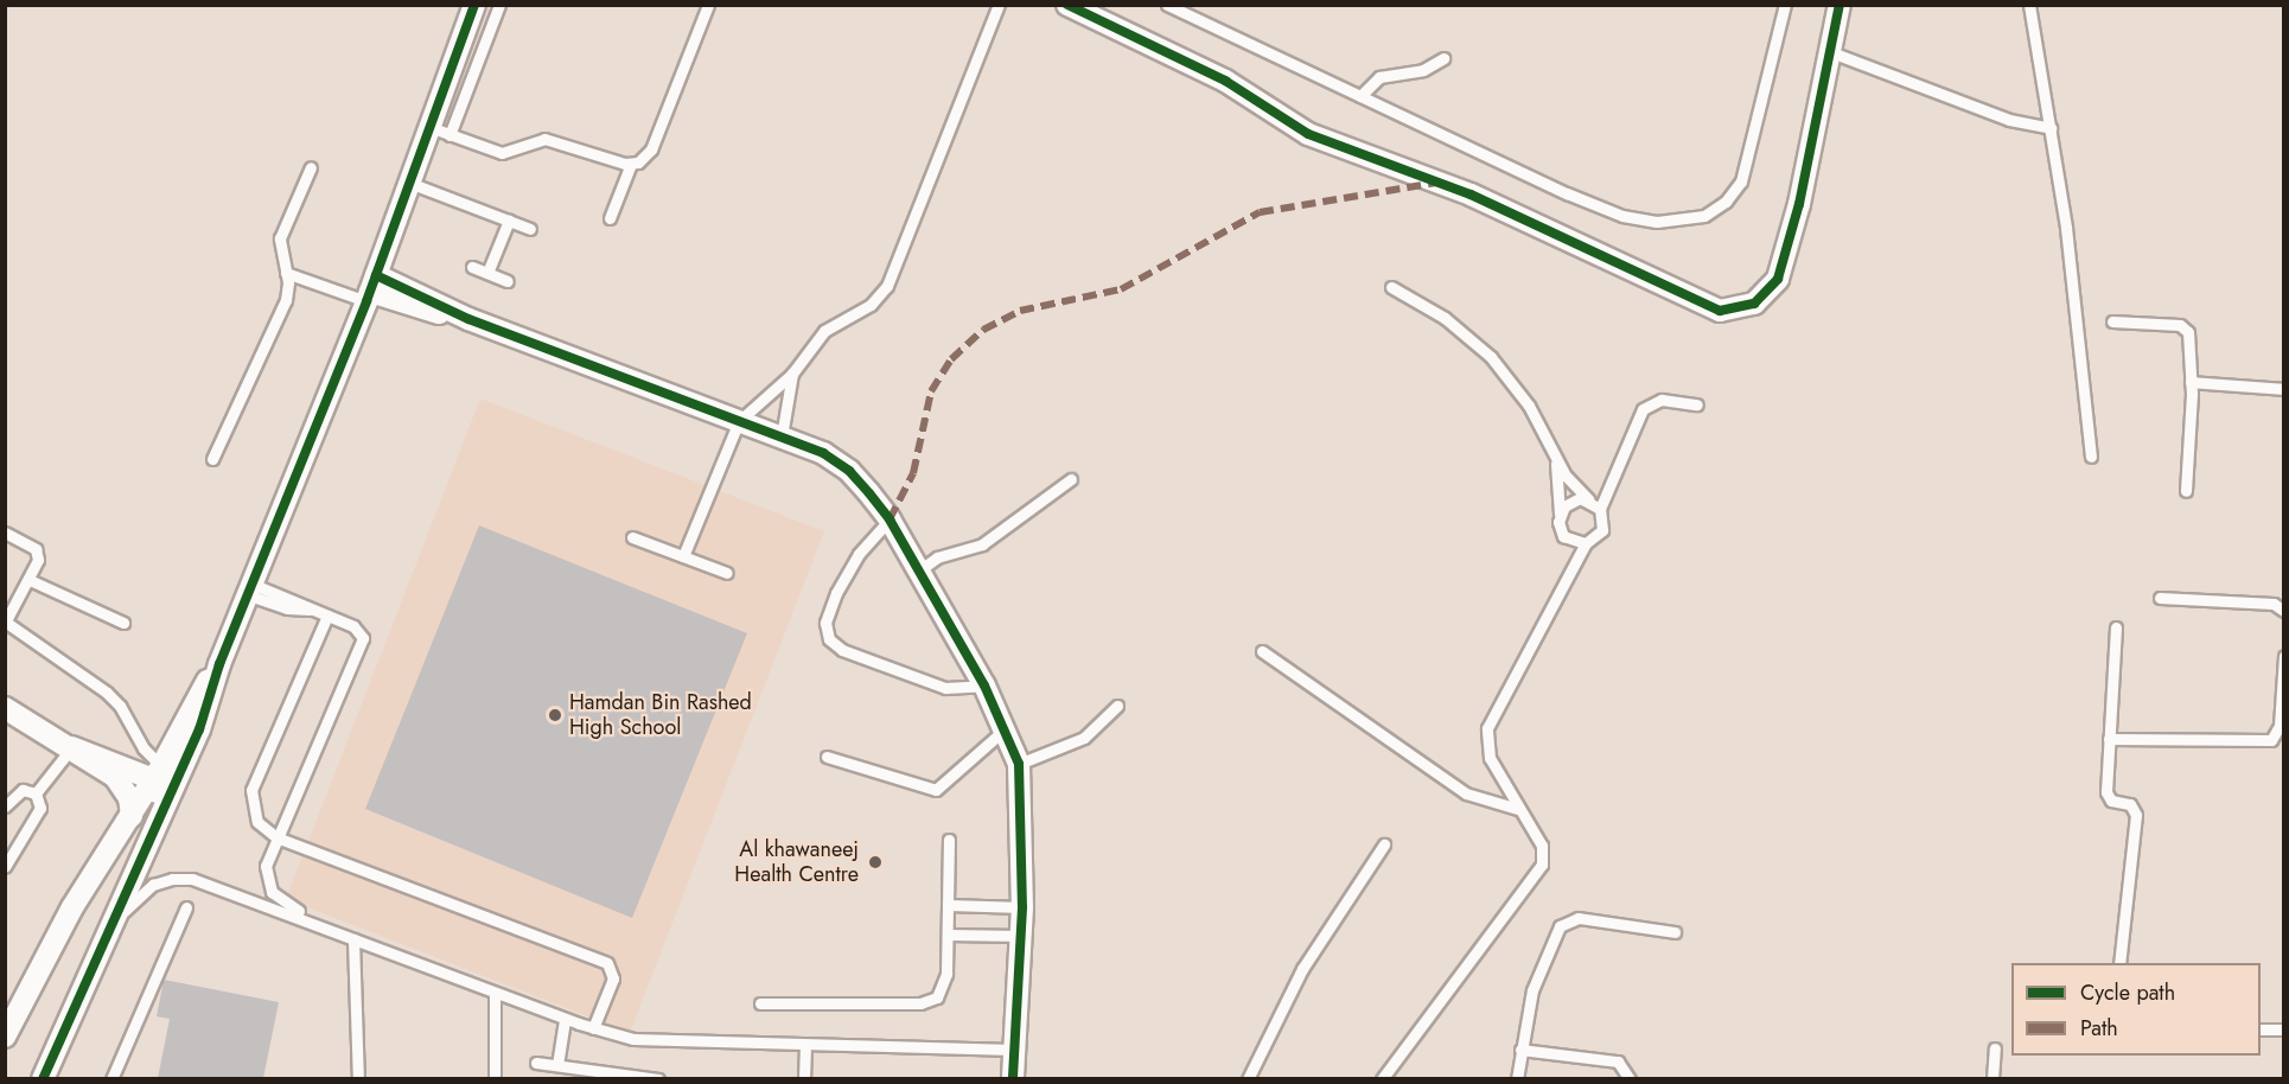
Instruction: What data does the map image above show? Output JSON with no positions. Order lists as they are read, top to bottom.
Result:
{
  "places": ["Hamdan Bin Rashed High School", "Al khawaneej Health Centre"],
  "legend": ["Cycle path", "Path"]
}
